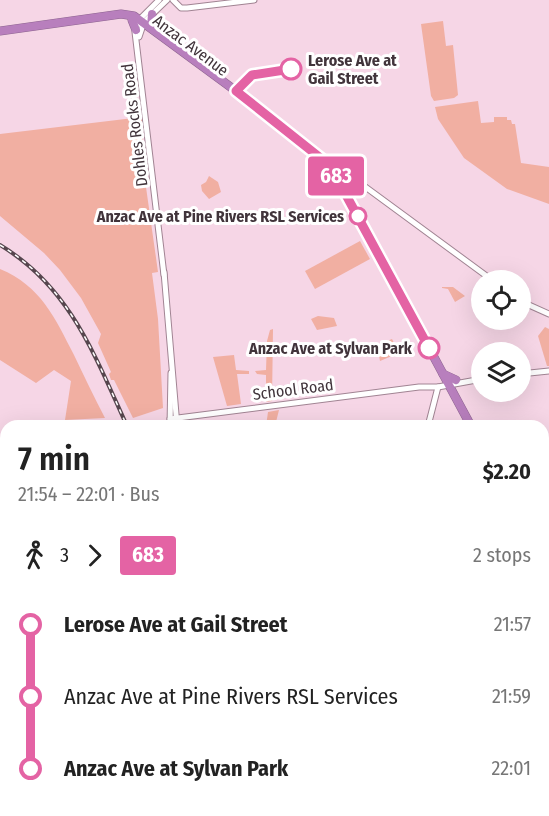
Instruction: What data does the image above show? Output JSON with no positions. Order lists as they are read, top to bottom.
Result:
{
  "streets": {
    "highway": ["Anzac Avenue"],
    "main road": ["Dohles Rocks Road", "School Road"]
  },
  "crossings": [
    ["Anzac Avenue", "Dohles Rocks Road"],
    ["Anzac Avenue", "School Road"],
    ["Dohles Rocks Road", "School Road"]
  ],
  "places": ["Lerose Ave at Gail Street", "Anzac Ave at Pine Rivers RSL Services", "Anzac Ave at Sylvan Park"],
  "lines": ["bus line 683"],
  "page": {
    "on_map": "683",
    "heading": ["7 min", "21:54 – 22:01 · Bus", "$2.20"],
    "legs": ["3", "683", "2 stops"],
    "list": [
      {
        "name": "Lerose Ave at Gail Street",
        "value": "21:57"
      },
      {
        "name": "Anzac Ave at Pine Rivers RSL Services",
        "value": "21:59"
      },
      {
        "name": "Anzac Ave at Sylvan Park",
        "value": "22:01"
      }
    ]
  }
}
